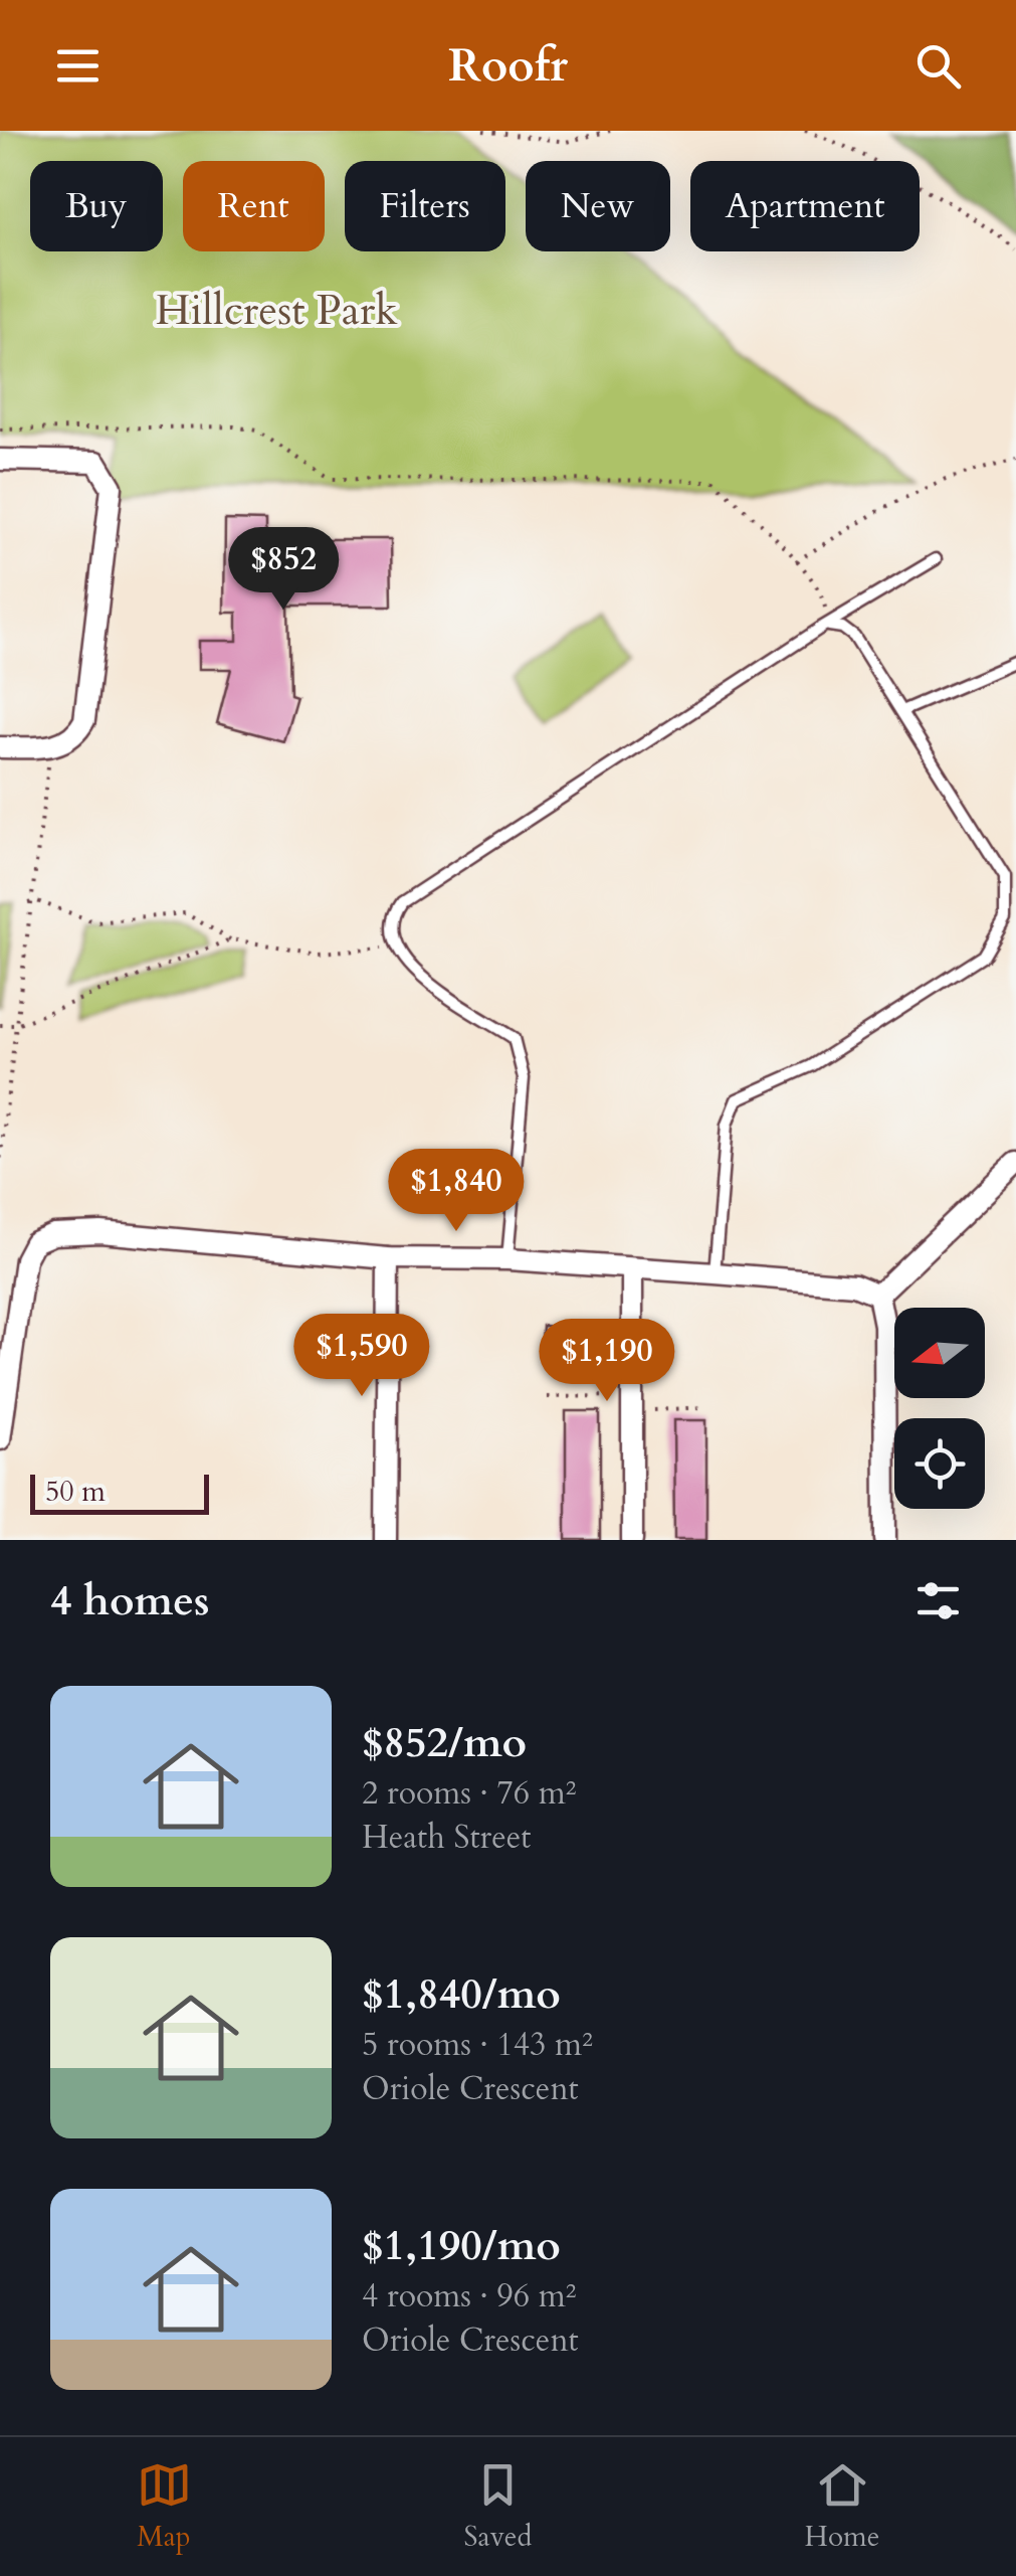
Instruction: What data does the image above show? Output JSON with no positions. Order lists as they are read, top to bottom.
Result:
{
  "parks": ["Hillcrest Park"],
  "scale_bar": "50 m",
  "north": "left",
  "page": {
    "header": "Roofr",
    "chip": [
      "Buy",
      "Rent",
      "Filters",
      "New",
      "Apartment"
    ],
    "price": [
      "$852",
      "$1,840",
      "$1,590",
      "$1,190"
    ],
    "scale": "50 m",
    "heading": "4 homes",
    "list": [
      {
        "name": "$852/mo",
        "note": "2 rooms · 76 m² · Heath Street"
      },
      {
        "name": "$1,840/mo",
        "note": "5 rooms · 143 m² · Oriole Crescent"
      },
      {
        "name": "$1,190/mo",
        "note": "4 rooms · 96 m² · Oriole Crescent"
      }
    ],
    "tabs": ["Map", "Saved", "Home"]
  }
}
